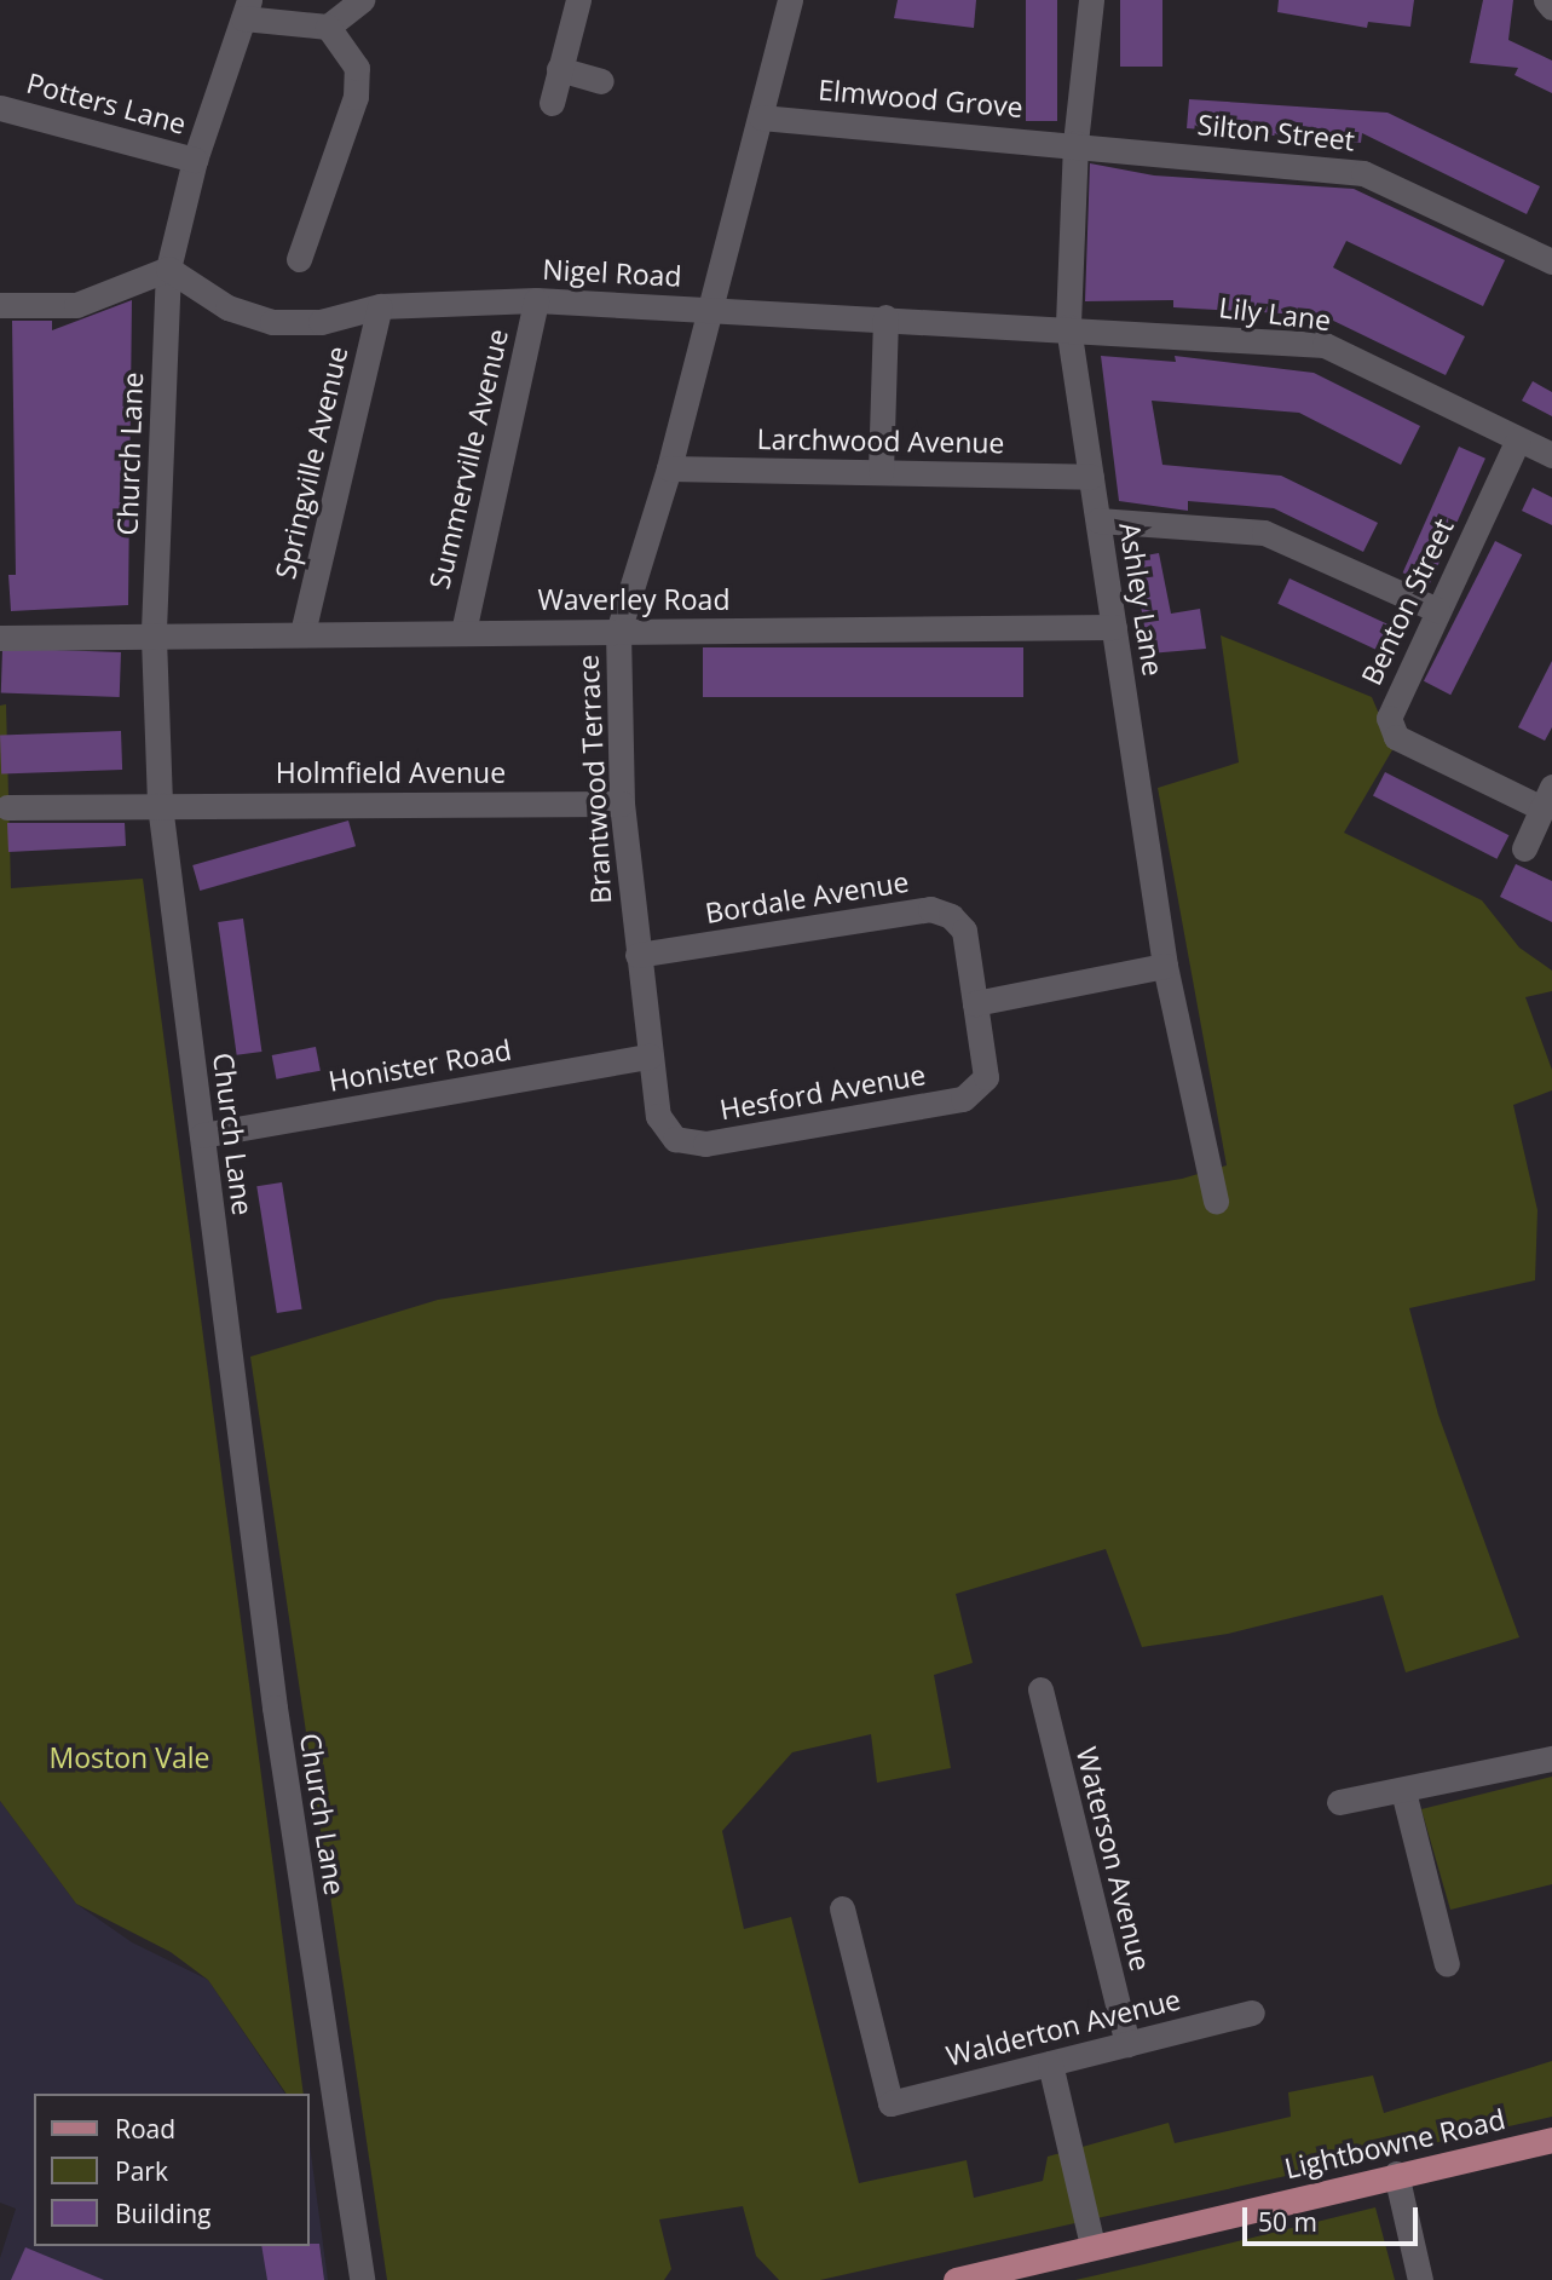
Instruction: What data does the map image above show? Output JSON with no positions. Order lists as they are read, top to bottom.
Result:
{
  "streets": {
    "main road": ["Lightbowne Road"],
    "street": [
      "Elmwood Grove",
      "Potters Lane",
      "Silton Street",
      "Nigel Road",
      "Lily Lane",
      "Larchwood Avenue",
      "Church Lane",
      "Summerville Avenue",
      "Springville Avenue",
      "Waverley Road",
      "Ashley Lane",
      "Benton Street",
      "Holmfield Avenue",
      "Brantwood Terrace",
      "Bordale Avenue",
      "Honister Road",
      "Hesford Avenue",
      "Waterson Avenue",
      "Walderton Avenue"
    ]
  },
  "crossings": [
    ["Elmwood Grove", "Silton Street"],
    ["Elmwood Grove", "Ashley Lane"],
    ["Elmwood Grove", "Brantwood Terrace"],
    ["Potters Lane", "Church Lane"],
    ["Silton Street", "Ashley Lane"],
    ["Nigel Road", "Lily Lane"],
    ["Nigel Road", "Church Lane"],
    ["Nigel Road", "Summerville Avenue"],
    ["Nigel Road", "Springville Avenue"],
    ["Nigel Road", "Ashley Lane"],
    ["Nigel Road", "Brantwood Terrace"],
    ["Lily Lane", "Ashley Lane"],
    ["Lily Lane", "Benton Street"],
    ["Larchwood Avenue", "Ashley Lane"],
    ["Larchwood Avenue", "Brantwood Terrace"],
    ["Church Lane", "Waverley Road"],
    ["Church Lane", "Holmfield Avenue"],
    ["Church Lane", "Honister Road"],
    ["Summerville Avenue", "Waverley Road"],
    ["Springville Avenue", "Waverley Road"],
    ["Waverley Road", "Ashley Lane"],
    ["Waverley Road", "Brantwood Terrace"],
    ["Holmfield Avenue", "Brantwood Terrace"],
    ["Brantwood Terrace", "Bordale Avenue"],
    ["Brantwood Terrace", "Honister Road"],
    ["Brantwood Terrace", "Hesford Avenue"],
    ["Bordale Avenue", "Hesford Avenue"],
    ["Honister Road", "Hesford Avenue"],
    ["Waterson Avenue", "Walderton Avenue"]
  ],
  "parks": ["Moston Vale"],
  "legend": ["Road", "Park", "Building"],
  "scale_bar": "50 m"
}
